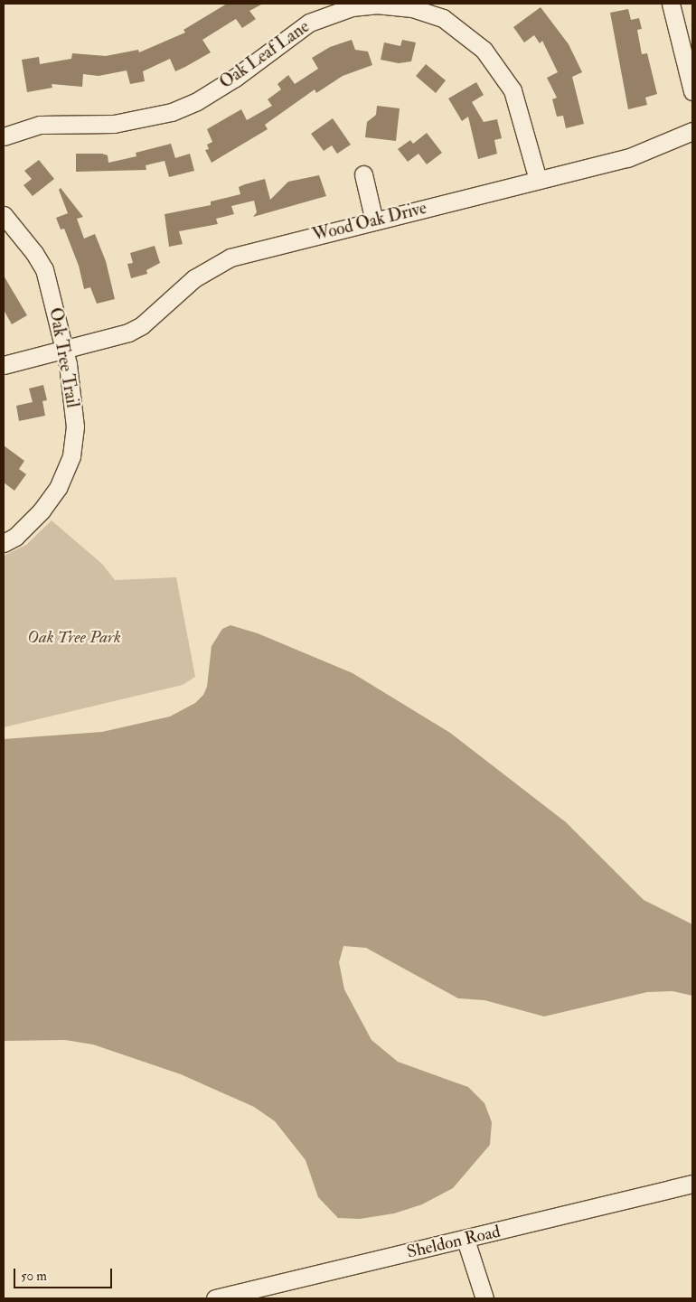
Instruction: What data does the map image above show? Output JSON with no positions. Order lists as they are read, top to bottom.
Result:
{
  "streets": {
    "street": [
      "Oak Leaf Lane",
      "Wood Oak Drive",
      "Oak Tree Trail",
      "Sheldon Road"
    ]
  },
  "crossings": [
    ["Oak Leaf Lane", "Wood Oak Drive"],
    ["Wood Oak Drive", "Oak Tree Trail"]
  ],
  "parks": ["Oak Tree Park"],
  "scale_bar": "50 m"
}
